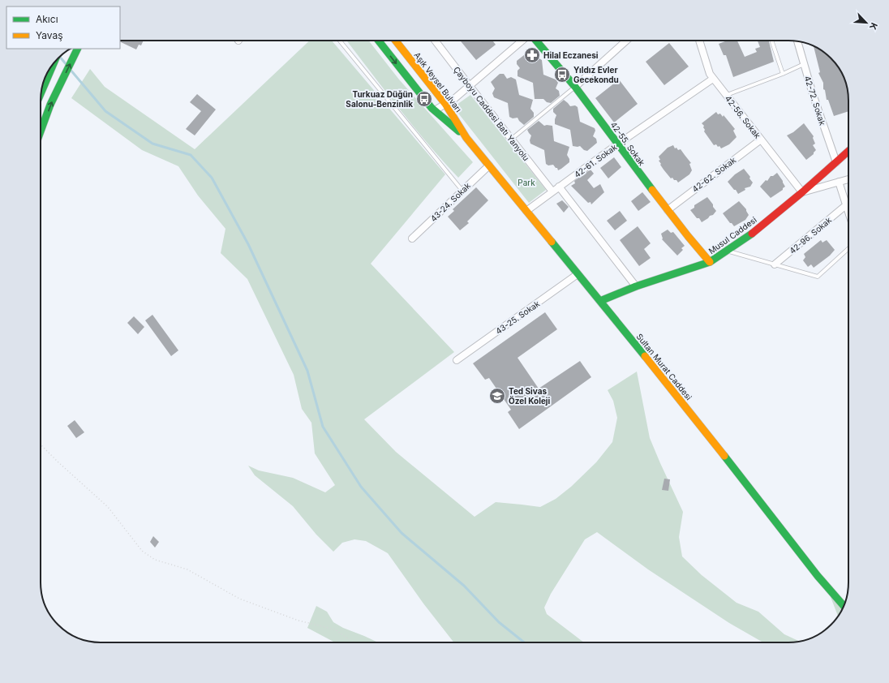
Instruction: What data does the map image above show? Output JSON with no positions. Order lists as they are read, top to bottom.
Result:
{
  "streets": {
    "street": [
      "Aşık Veysel Bulvarı",
      "42-72. Sokak",
      "Çayboyu Caddesi Batı Yanyolu",
      "42-56. Sokak",
      "42-55. Sokak",
      "42-61. Sokak",
      "42-62. Sokak",
      "43-24. Sokak",
      "Musul Caddesi",
      "42-96. Sokak",
      "43-25. Sokak",
      "Sultan Murat Caddesi"
    ]
  },
  "crossings": [
    ["Aşık Veysel Bulvarı", "Sultan Murat Caddesi"],
    ["42-72. Sokak", "Musul Caddesi"],
    ["Çayboyu Caddesi Batı Yanyolu", "42-61. Sokak"],
    ["42-56. Sokak", "42-61. Sokak"],
    ["42-56. Sokak", "42-62. Sokak"],
    ["42-56. Sokak", "Musul Caddesi"],
    ["42-55. Sokak", "42-61. Sokak"],
    ["42-55. Sokak", "42-62. Sokak"],
    ["42-55. Sokak", "Musul Caddesi"],
    ["42-61. Sokak", "Sultan Murat Caddesi"],
    ["43-24. Sokak", "Sultan Murat Caddesi"],
    ["Musul Caddesi", "Sultan Murat Caddesi"],
    ["43-25. Sokak", "Sultan Murat Caddesi"]
  ],
  "parks": ["Park"],
  "places": {
    "pharmacy": ["Hilal Eczanesi"],
    "bus stop": ["Yıldız Evler Gecekondu", "Turkuaz Düğün Salonu-Benzinlik"],
    "school or university": ["Ted Sivas Özel Koleji"]
  },
  "legend": ["Akıcı", "Yavaş"],
  "north": "bottom right"
}
